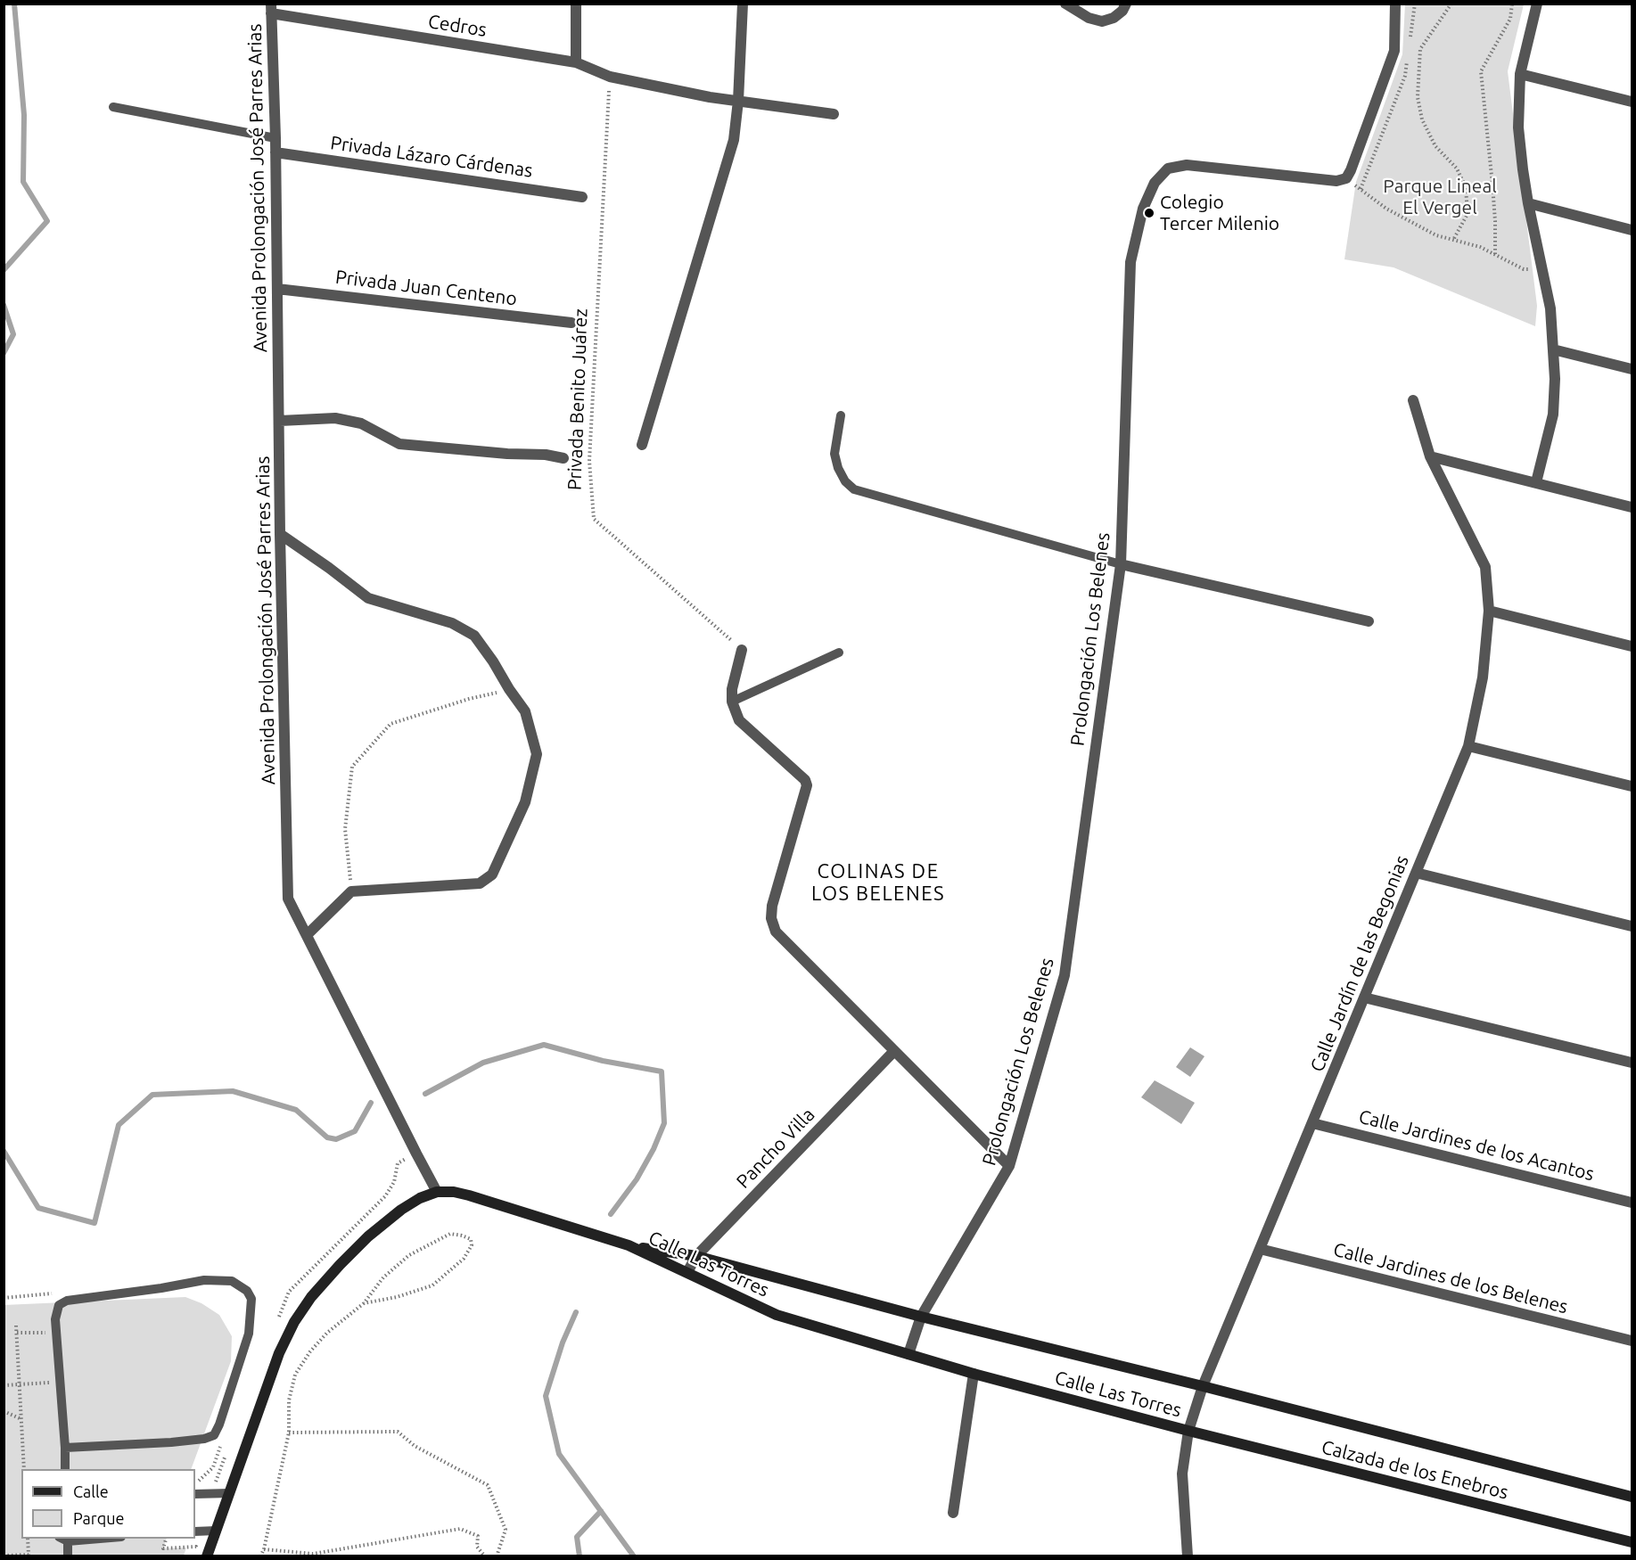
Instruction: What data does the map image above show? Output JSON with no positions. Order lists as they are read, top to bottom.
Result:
{
  "streets": {
    "main road": ["Calle Las Torres", "Calzada de los Enebros"],
    "street": [
      "Cedros",
      "Privada Lázaro Cárdenas",
      "Avenida Prolongación José Parres Arias",
      "Privada Juan Centeno",
      "Prolongación Los Belenes",
      "Calle Jardín de las Begonias",
      "Calle Jardines de los Acantos",
      "Pancho Villa",
      "Calle Jardines de los Belenes"
    ],
    "path": ["Privada Benito Juárez"]
  },
  "crossings": [
    ["Cedros", "Avenida Prolongación José Parres Arias"],
    ["Cedros", "Privada Benito Juárez"],
    ["Privada Lázaro Cárdenas", "Avenida Prolongación José Parres Arias"],
    ["Avenida Prolongación José Parres Arias", "Privada Juan Centeno"],
    ["Prolongación Los Belenes", "Calle Las Torres"],
    ["Calle Jardín de las Begonias", "Calle Jardines de los Acantos"],
    ["Calle Jardín de las Begonias", "Calle Las Torres"],
    ["Calle Jardín de las Begonias", "Calle Jardines de los Belenes"],
    ["Calle Jardín de las Begonias", "Calzada de los Enebros"],
    ["Pancho Villa", "Calle Las Torres"],
    ["Calle Las Torres", "Calzada de los Enebros"]
  ],
  "districts": ["COLINAS DE LOS BELENES"],
  "parks": ["Parque Lineal El Vergel"],
  "places": ["Colegio Tercer Milenio"],
  "legend": ["Calle", "Parque"]
}
